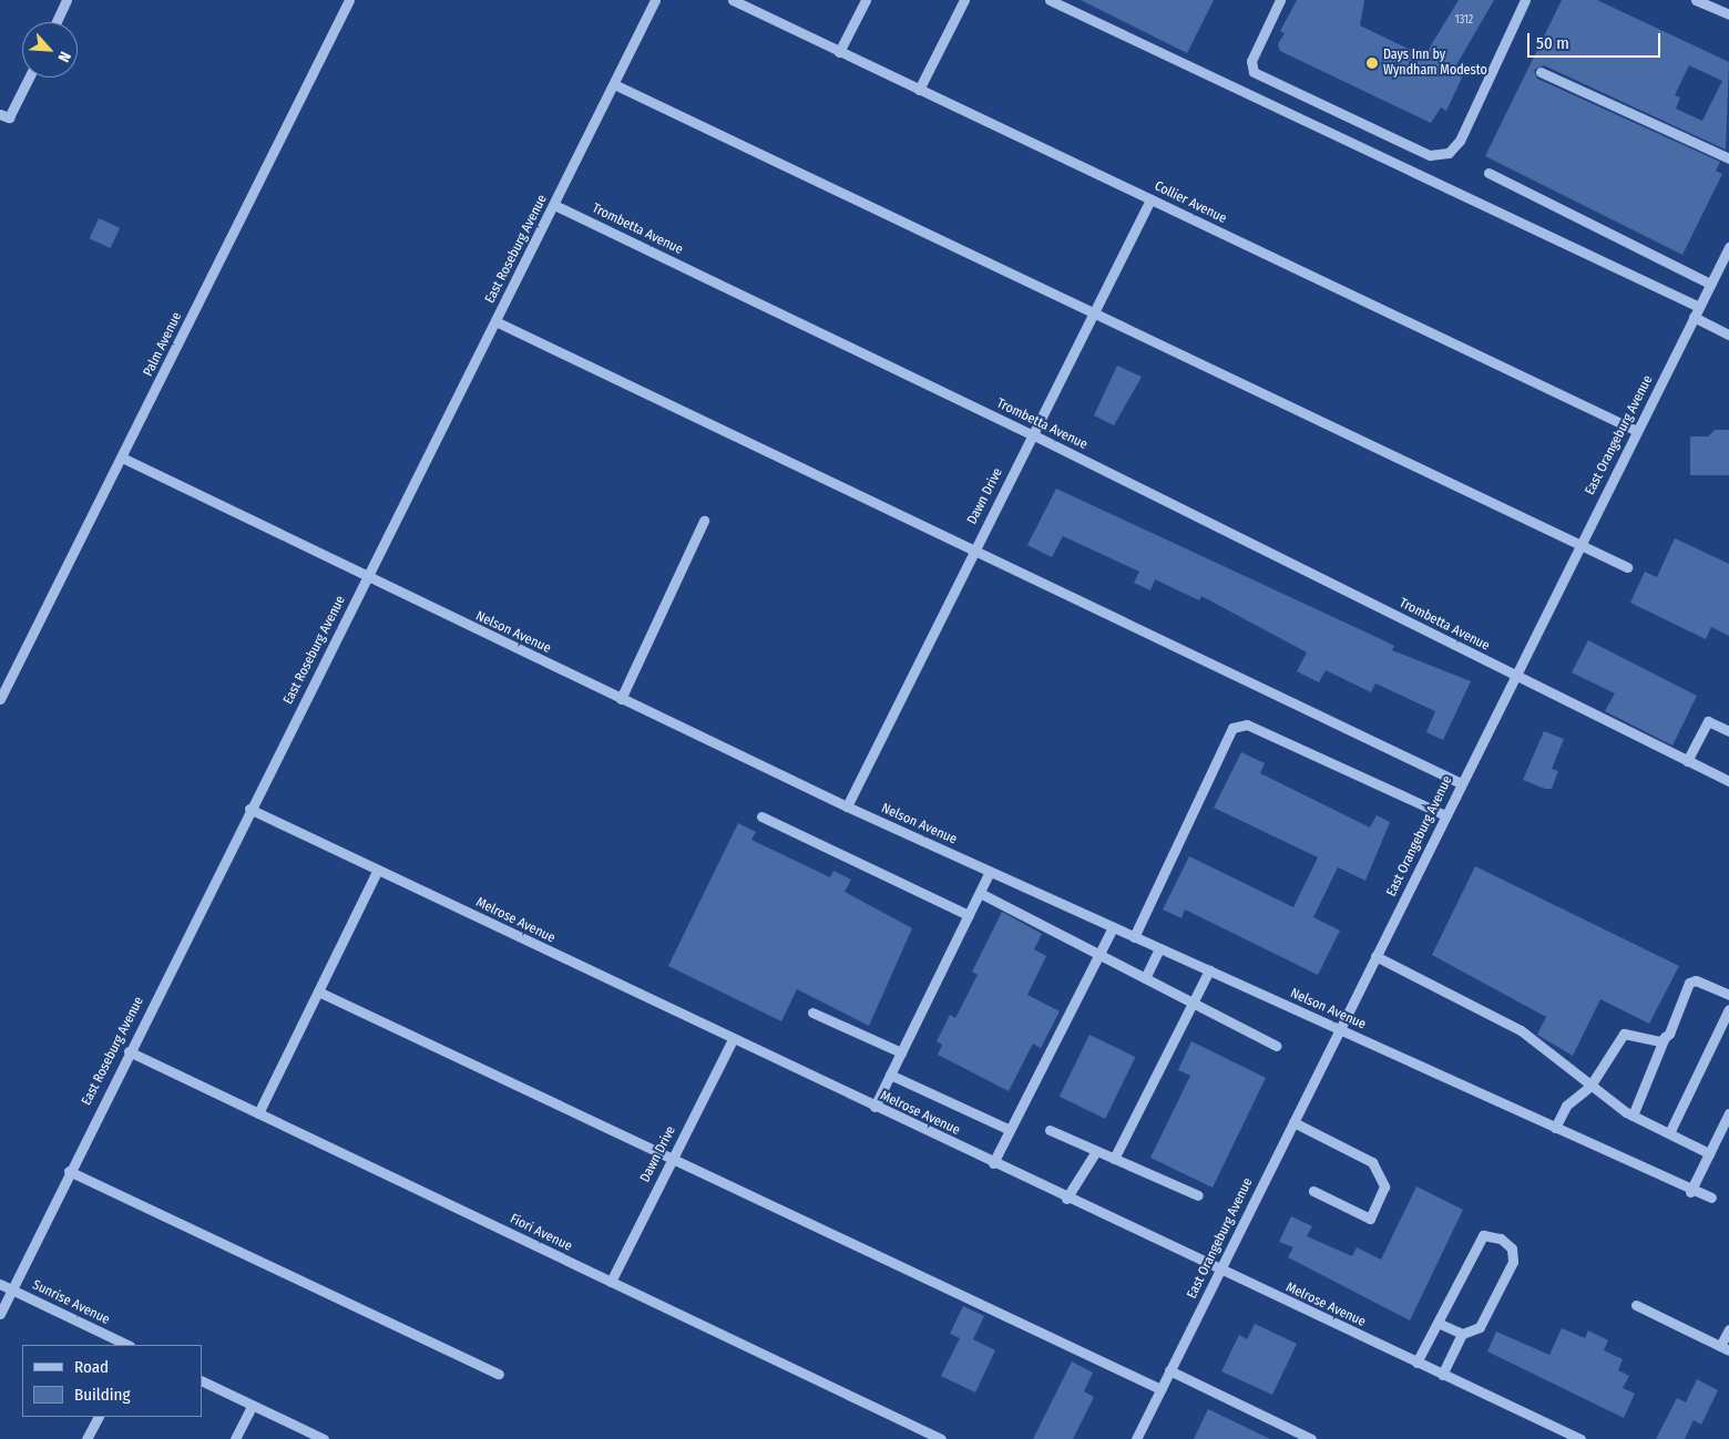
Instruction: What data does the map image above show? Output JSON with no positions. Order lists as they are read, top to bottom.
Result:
{
  "streets": {
    "street": [
      "Collier Avenue",
      "Trombetta Avenue",
      "East Roseburg Avenue",
      "Palm Avenue",
      "East Orangeburg Avenue",
      "Dawn Drive",
      "Nelson Avenue",
      "Melrose Avenue",
      "Fiori Avenue",
      "Sunrise Avenue"
    ]
  },
  "crossings": [
    ["Collier Avenue", "East Orangeburg Avenue"],
    ["Collier Avenue", "Dawn Drive"],
    ["Trombetta Avenue", "East Roseburg Avenue"],
    ["Trombetta Avenue", "East Orangeburg Avenue"],
    ["Trombetta Avenue", "Dawn Drive"],
    ["East Roseburg Avenue", "Nelson Avenue"],
    ["East Roseburg Avenue", "Melrose Avenue"],
    ["East Roseburg Avenue", "Fiori Avenue"],
    ["East Roseburg Avenue", "Sunrise Avenue"],
    ["Palm Avenue", "Nelson Avenue"],
    ["East Orangeburg Avenue", "Nelson Avenue"],
    ["East Orangeburg Avenue", "Melrose Avenue"],
    ["Dawn Drive", "Nelson Avenue"],
    ["Dawn Drive", "Melrose Avenue"],
    ["Dawn Drive", "Fiori Avenue"]
  ],
  "places": ["Days Inn by Wyndham Modesto"],
  "house_numbers": ["1312"],
  "legend": ["Road", "Building"],
  "scale_bar": "50 m",
  "north": "bottom right"
}
